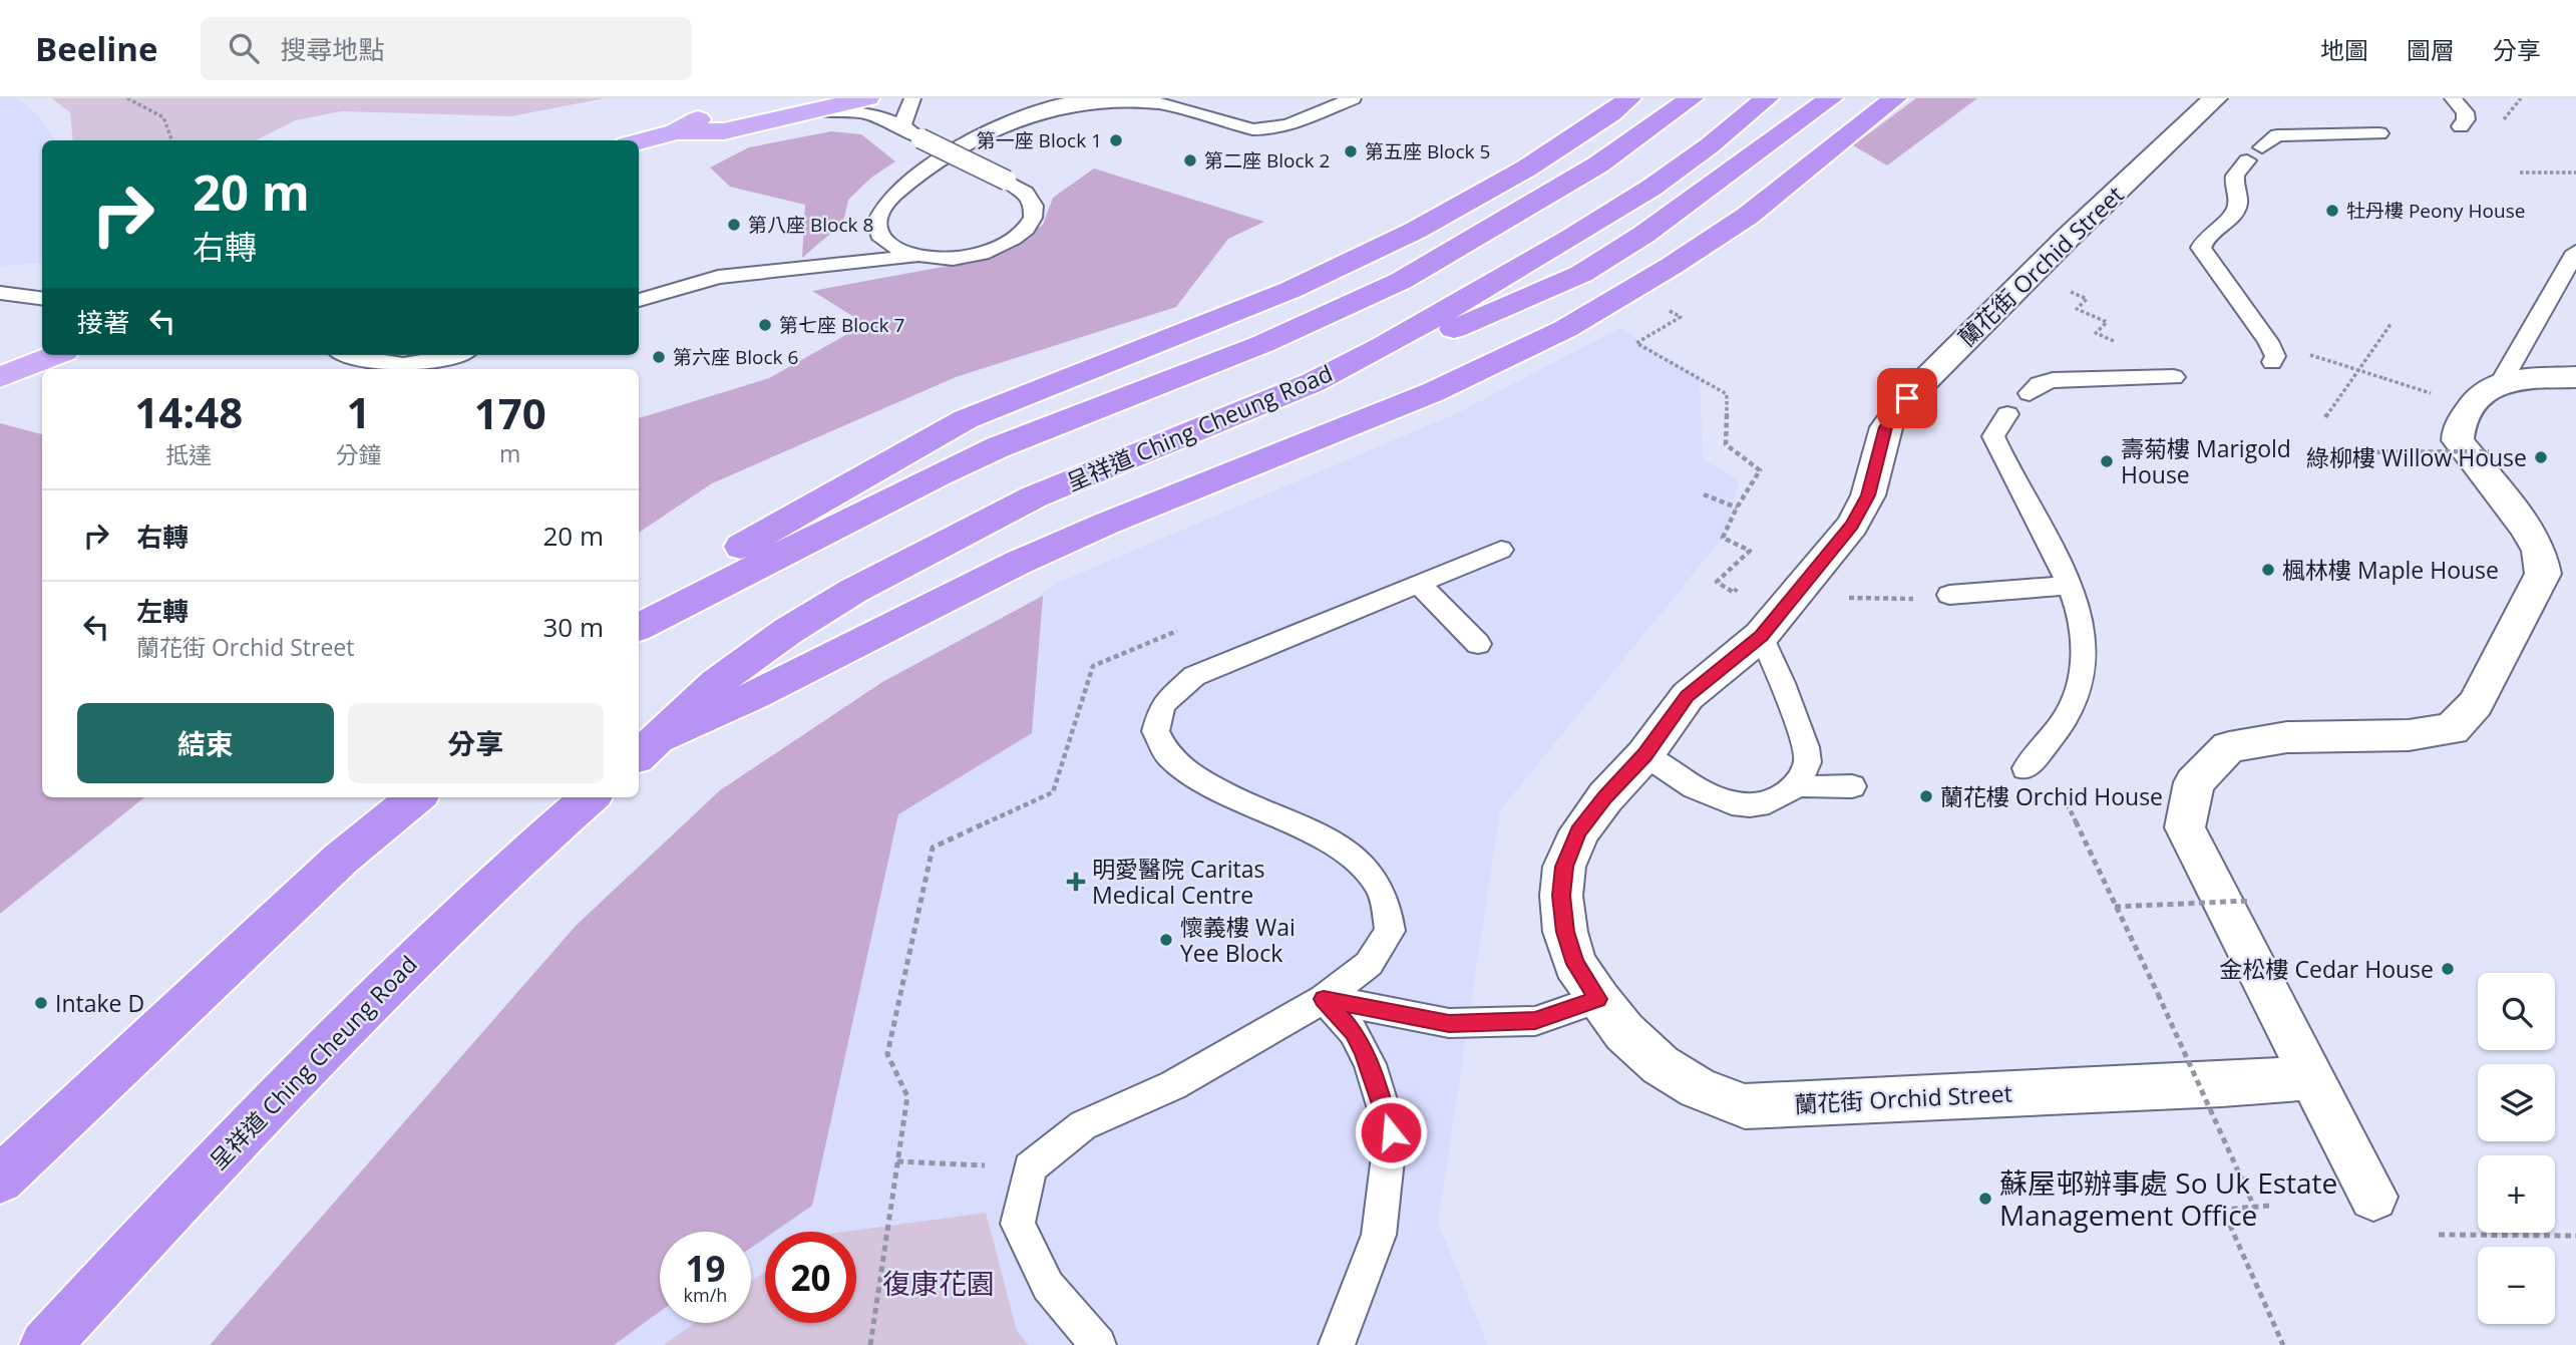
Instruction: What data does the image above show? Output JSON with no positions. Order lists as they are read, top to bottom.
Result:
{
  "streets": {
    "highway": ["呈祥道 Ching Cheung Road"],
    "street": ["蘭花街 Orchid Street"]
  },
  "parks": ["復康花園"],
  "places": {
    "other": [
      "第一座 Block 1",
      "第五座 Block 5",
      "第二座 Block 2",
      "牡丹樓 Peony House",
      "第八座 Block 8",
      "第七座 Block 7",
      "第六座 Block 6",
      "綠柳樓 Willow House",
      "壽菊樓 Marigold House",
      "楓林樓 Maple House",
      "蘭花樓 Orchid House",
      "懷義樓 Wai Yee Block",
      "金松樓 Cedar House",
      "Intake D",
      "蘇屋邨辦事處 So Uk Estate Management Office"
    ],
    "health": ["明愛醫院 Caritas Medical Centre"]
  },
  "page": {
    "header": "Beeline",
    "search": "搜尋地點",
    "nav": ["地圖", "圖層", "分享"],
    "turn": ["20 m", "右轉"],
    "then": "接著",
    "eta": [
      "14:48",
      "抵達",
      "1",
      "分鐘",
      "170",
      "m"
    ],
    "list": [
      {
        "name": "右轉",
        "value": "20 m"
      },
      {
        "name": "左轉",
        "note": "蘭花街 Orchid Street",
        "value": "30 m"
      }
    ],
    "buttons": ["結束", "分享"],
    "map_buttons": ["+", "−"],
    "speed": "19 km/h",
    "limit": "20"
  }
}
